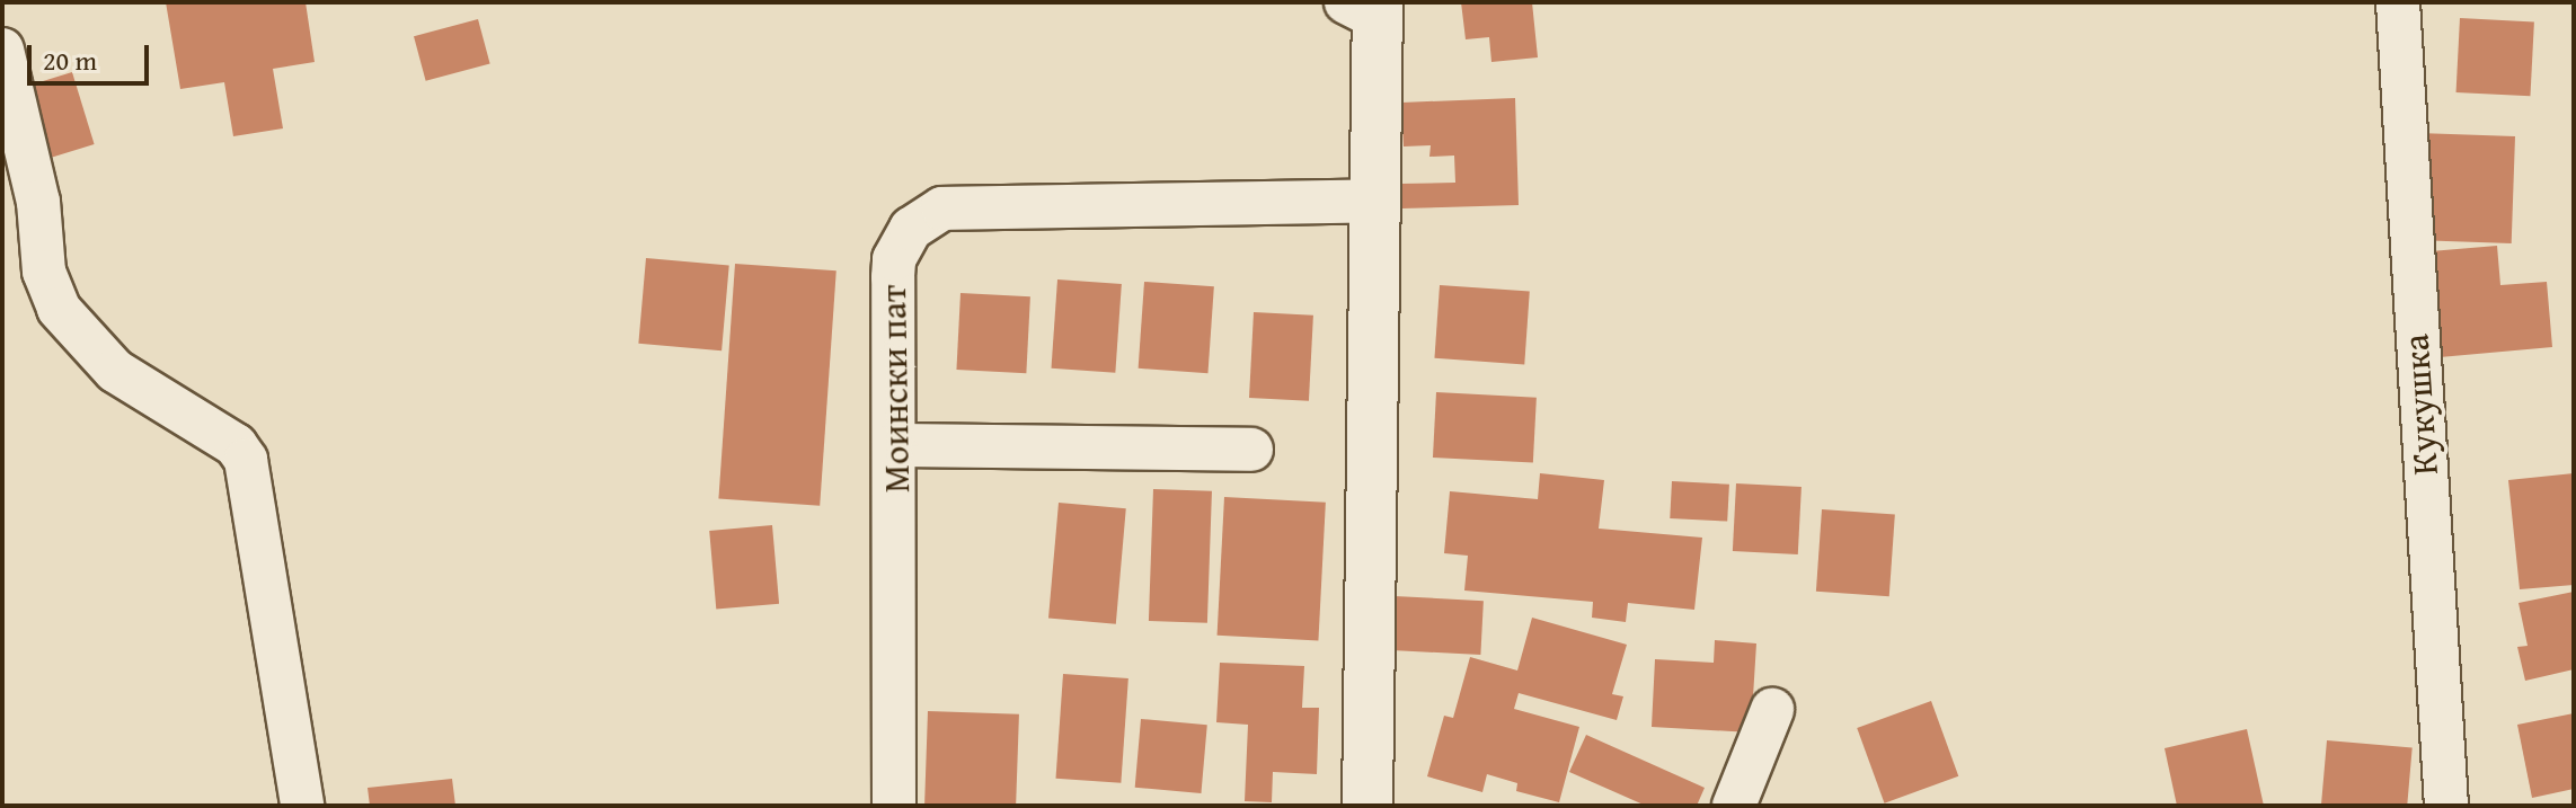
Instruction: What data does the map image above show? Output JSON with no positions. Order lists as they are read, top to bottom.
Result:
{
  "streets": {
    "street": ["Моински пат", "Кукушка"]
  },
  "scale_bar": "20 m"
}
